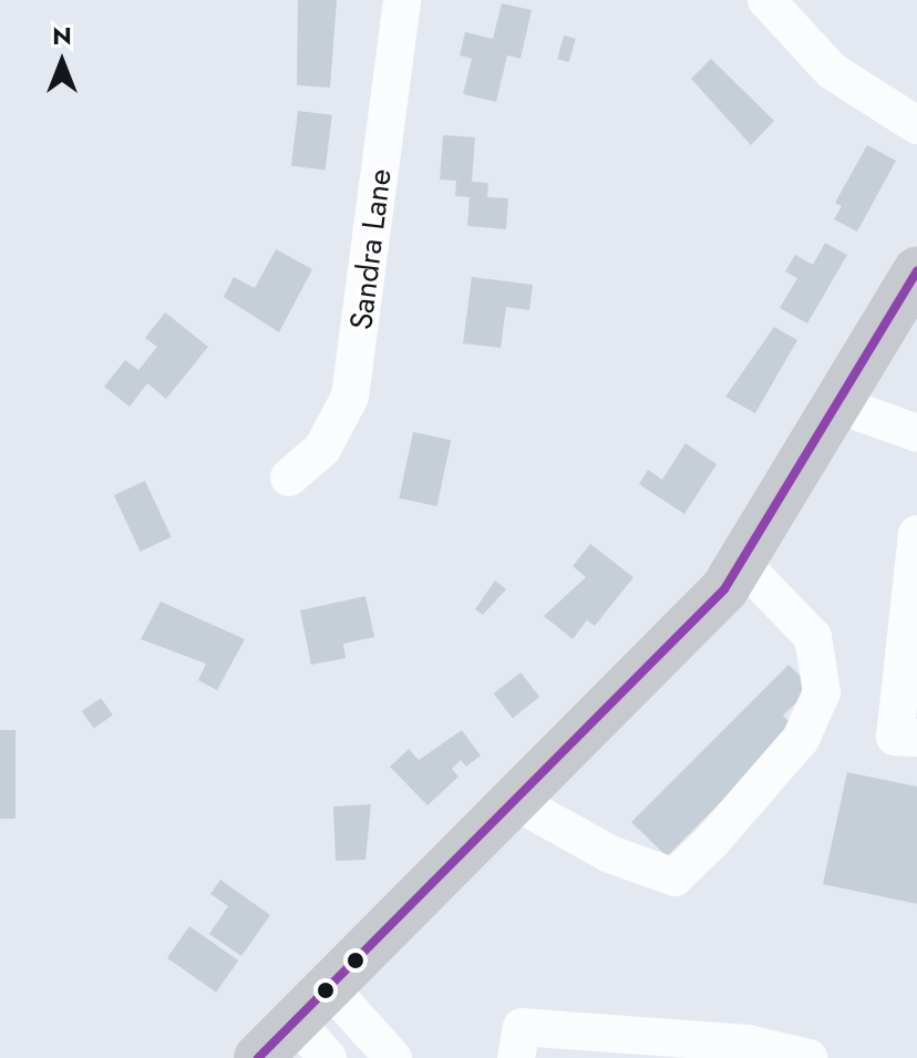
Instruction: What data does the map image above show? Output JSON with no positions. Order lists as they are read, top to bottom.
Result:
{
  "streets": {
    "street": ["Sandra Lane"]
  },
  "north": "top"
}
